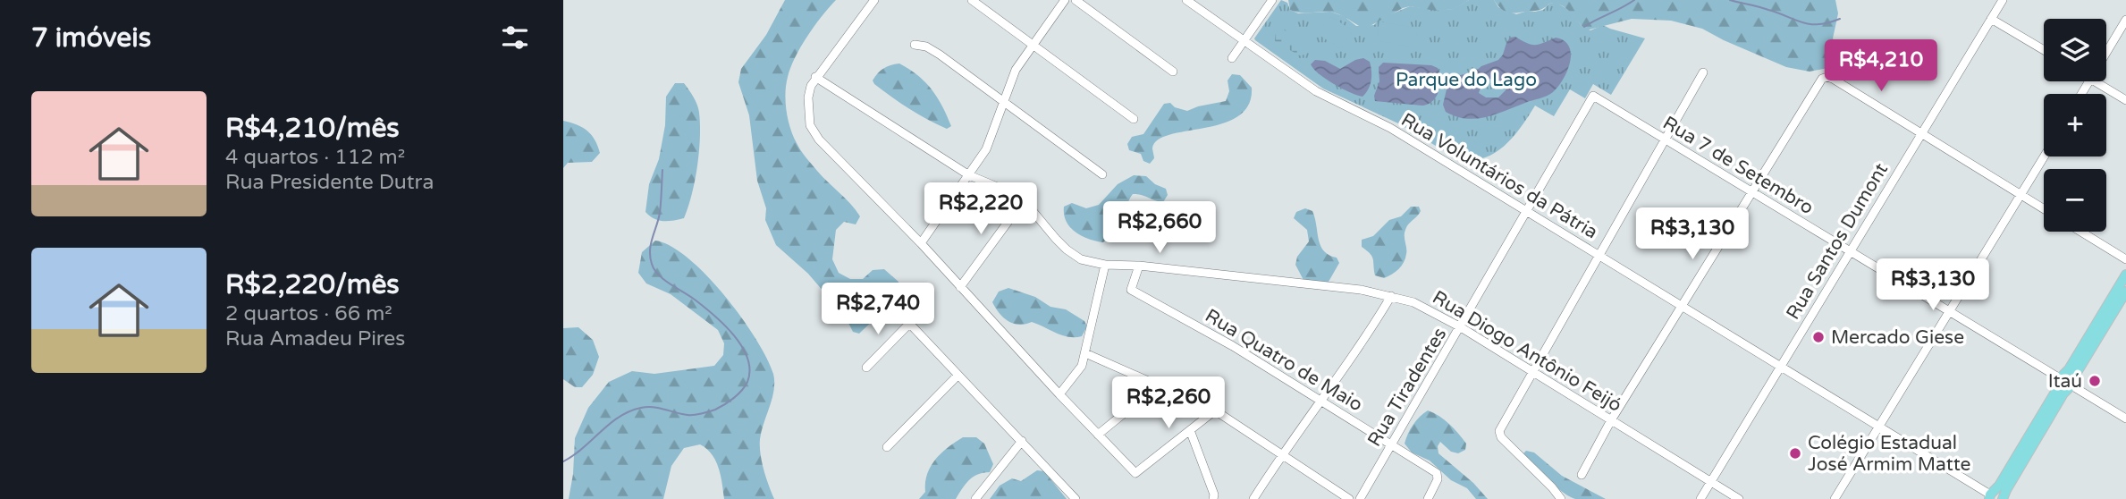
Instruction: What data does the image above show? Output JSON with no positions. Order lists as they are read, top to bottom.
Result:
{
  "streets": {
    "street": [
      "Rua 7 de Setembro",
      "Rua Voluntários da Pátria",
      "Rua Santos Dumont",
      "Rua Diogo Antônio Feijó",
      "Rua Quatro de Maio",
      "Rua Tiradentes"
    ]
  },
  "crossings": [
    ["Rua 7 de Setembro", "Rua Santos Dumont"],
    ["Rua 7 de Setembro", "Rua Tiradentes"],
    ["Rua Voluntários da Pátria", "Rua Santos Dumont"],
    ["Rua Voluntários da Pátria", "Rua Tiradentes"],
    ["Rua Santos Dumont", "Rua Diogo Antônio Feijó"],
    ["Rua Diogo Antônio Feijó", "Rua Quatro de Maio"],
    ["Rua Diogo Antônio Feijó", "Rua Tiradentes"],
    ["Rua Quatro de Maio", "Rua Tiradentes"]
  ],
  "parks": ["Parque do Lago"],
  "places": ["Mercado Giese", "Itaú", "Colégio Estadual José Armim Matte"],
  "page": {
    "heading": "7 imóveis",
    "map_buttons": ["+", "−"],
    "price": [
      "R$4,210",
      "R$2,220",
      "R$2,660",
      "R$3,130",
      "R$3,130",
      "R$2,740",
      "R$2,260"
    ],
    "list": [
      {
        "name": "R$4,210/mês",
        "note": "4 quartos · 112 m² · Rua Presidente Dutra"
      },
      {
        "name": "R$2,220/mês",
        "note": "2 quartos · 66 m² · Rua Amadeu Pires"
      }
    ]
  }
}
